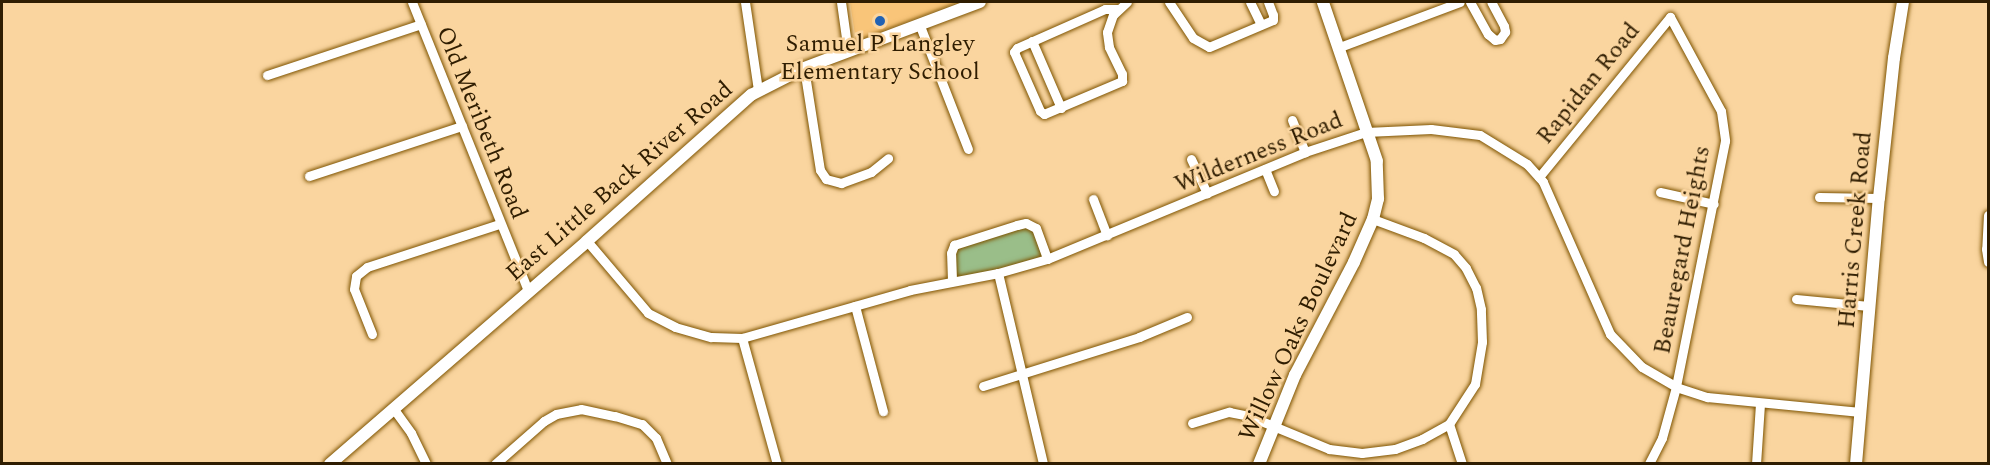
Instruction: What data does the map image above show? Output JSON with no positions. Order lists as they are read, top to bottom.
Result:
{
  "streets": {
    "street": [
      "Rapidan Road",
      "Old Meribeth Road",
      "Wilderness Road",
      "East Little Back River Road",
      "Harris Creek Road",
      "Beauregard Heights",
      "Willow Oaks Boulevard"
    ]
  },
  "crossings": [
    ["Rapidan Road", "Wilderness Road"],
    ["Rapidan Road", "Beauregard Heights"],
    ["Old Meribeth Road", "East Little Back River Road"],
    ["Wilderness Road", "East Little Back River Road"],
    ["Wilderness Road", "Harris Creek Road"],
    ["Wilderness Road", "Beauregard Heights"],
    ["Wilderness Road", "Willow Oaks Boulevard"]
  ],
  "places": ["Samuel P Langley Elementary School"]
}
